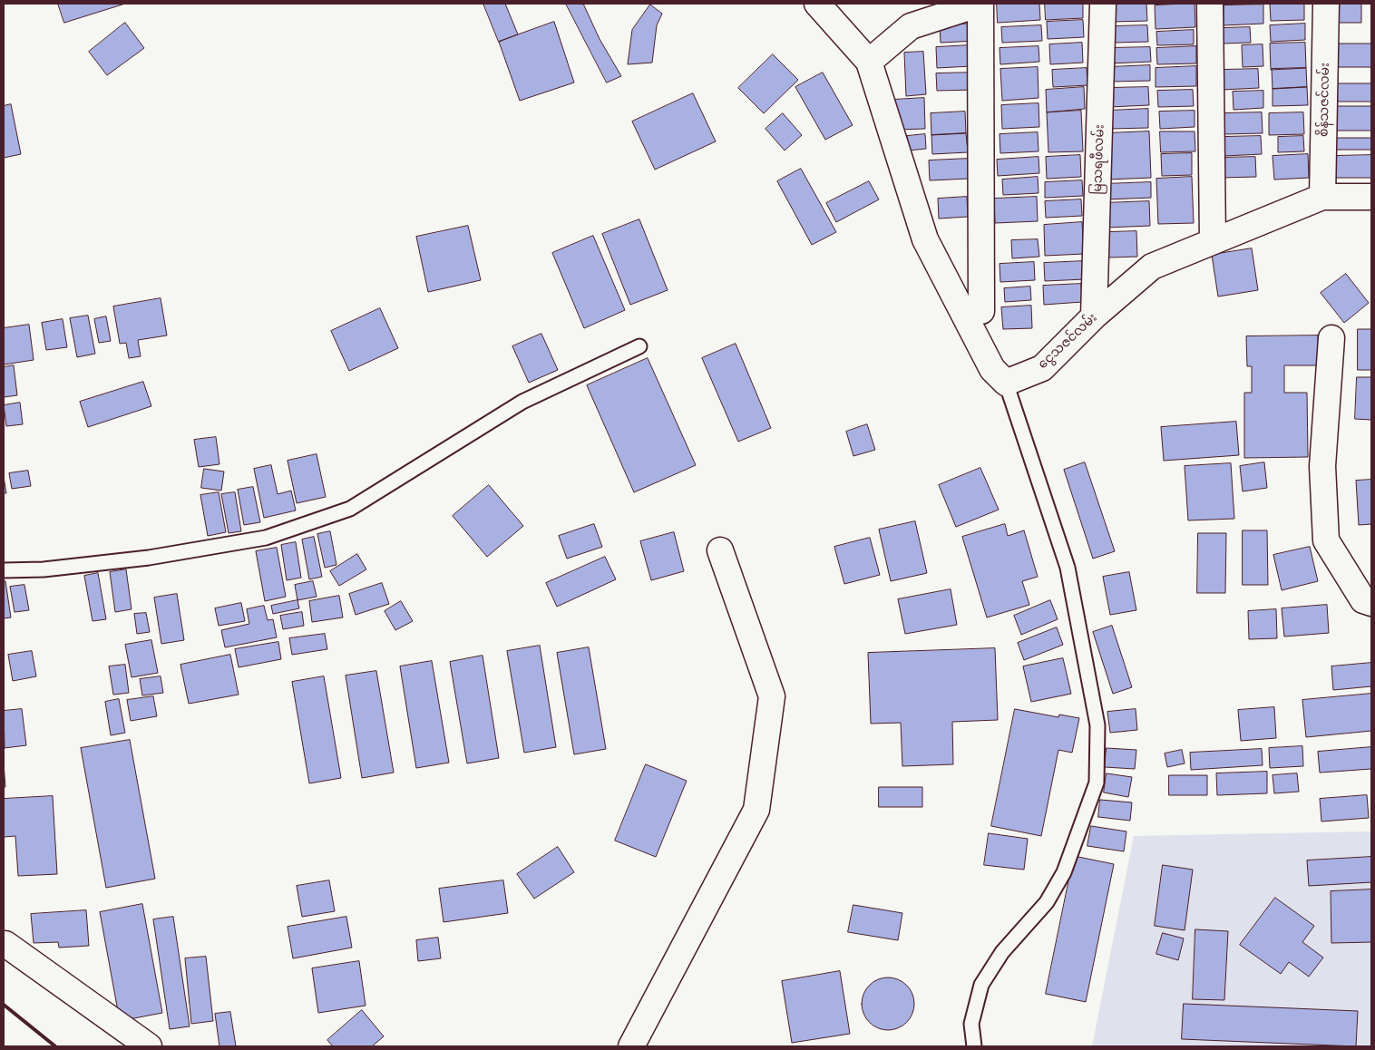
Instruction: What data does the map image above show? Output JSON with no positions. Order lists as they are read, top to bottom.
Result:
{
  "streets": {
    "street": ["စိန်သဇင်လမ်း", "မြသရဖီလမ်း", "ငွေသဇင်လမ်း"]
  },
  "crossings": [
    ["စိန်သဇင်လမ်း", "ငွေသဇင်လမ်း"],
    ["မြသရဖီလမ်း", "ငွေသဇင်လမ်း"]
  ]
}
